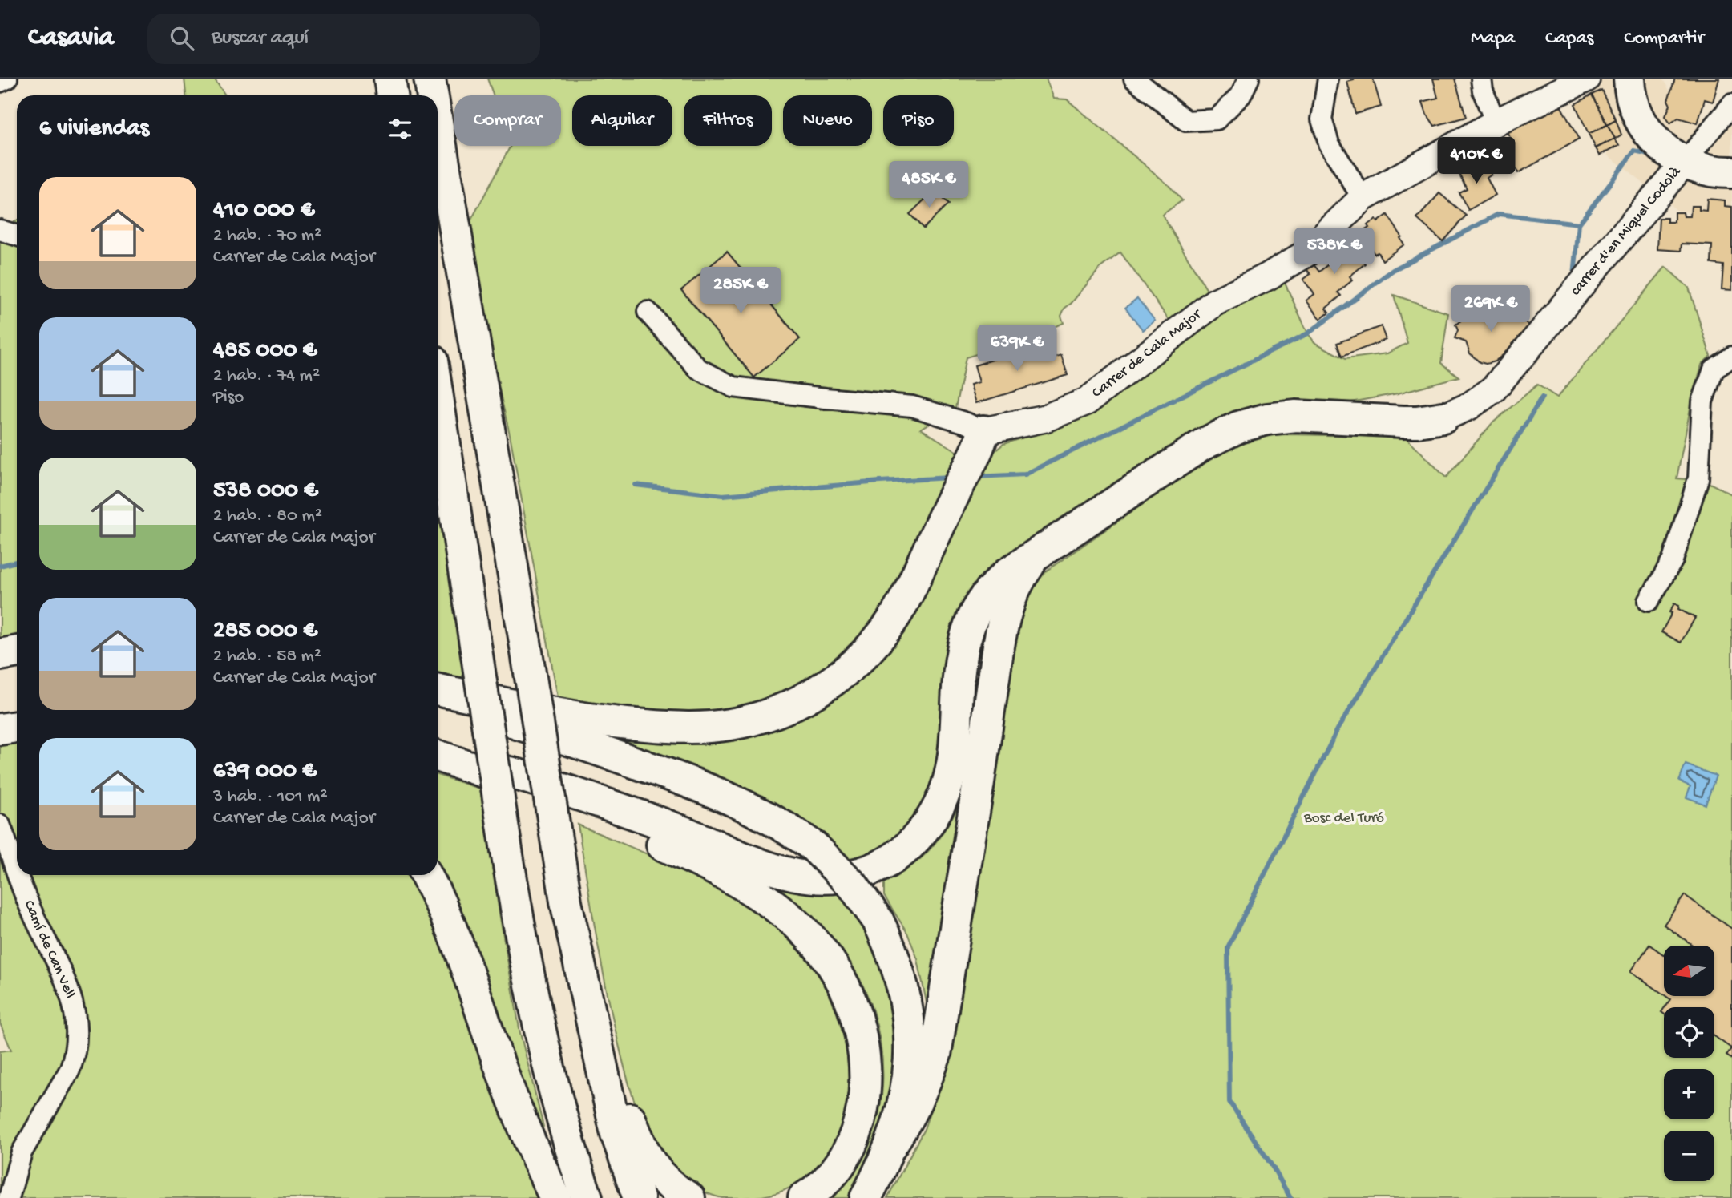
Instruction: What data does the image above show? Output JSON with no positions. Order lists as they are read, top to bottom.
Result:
{
  "streets": {
    "street": ["carrer d'en Miquel Codolà", "Carrer de Cala Major", "Camí de Can Vell"]
  },
  "parks": ["Bosc del Turó"],
  "north": "left",
  "page": {
    "header": "Casavia",
    "search": "Buscar aquí",
    "nav": ["Mapa", "Capas", "Compartir"],
    "chip": [
      "Comprar",
      "Alquilar",
      "Filtros",
      "Nuevo",
      "Piso"
    ],
    "heading": "6 viviendas",
    "price": [
      "410K €",
      "485K €",
      "538K €",
      "285K €",
      "269K €",
      "639K €"
    ],
    "list": [
      {
        "name": "410 000 €",
        "note": "2 hab. · 70 m² · Carrer de Cala Major"
      },
      {
        "name": "485 000 €",
        "note": "2 hab. · 74 m² · Piso"
      },
      {
        "name": "538 000 €",
        "note": "2 hab. · 80 m² · Carrer de Cala Major"
      },
      {
        "name": "285 000 €",
        "note": "2 hab. · 58 m² · Carrer de Cala Major"
      },
      {
        "name": "639 000 €",
        "note": "3 hab. · 101 m² · Carrer de Cala Major"
      }
    ],
    "map_buttons": ["+", "−"]
  }
}
